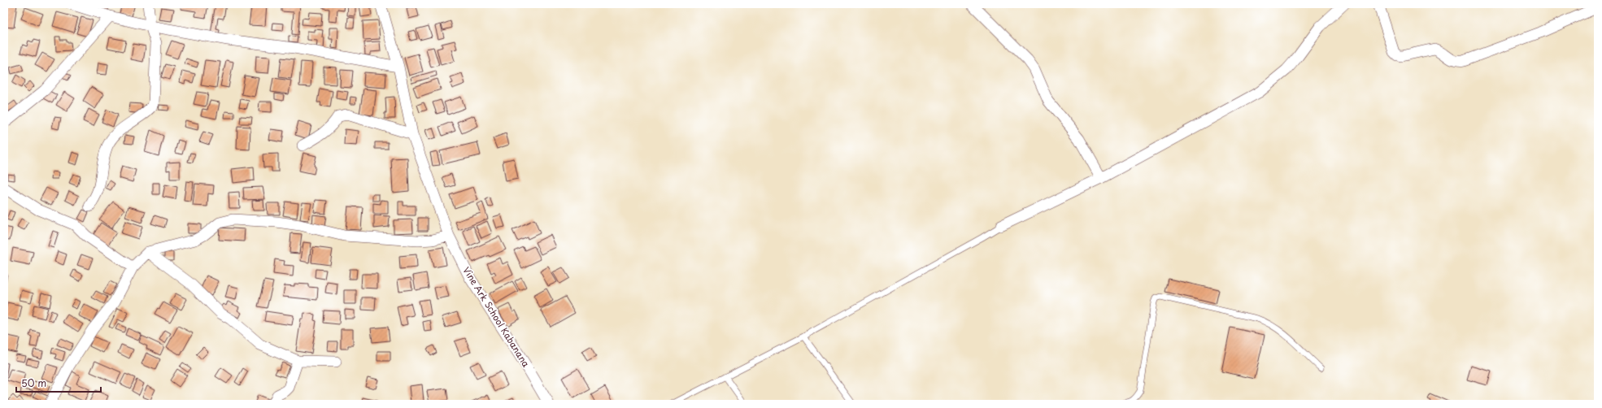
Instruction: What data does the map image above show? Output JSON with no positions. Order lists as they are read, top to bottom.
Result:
{
  "streets": {
    "street": ["Vine Ark School Kabanana"]
  },
  "scale_bar": "50 m"
}
